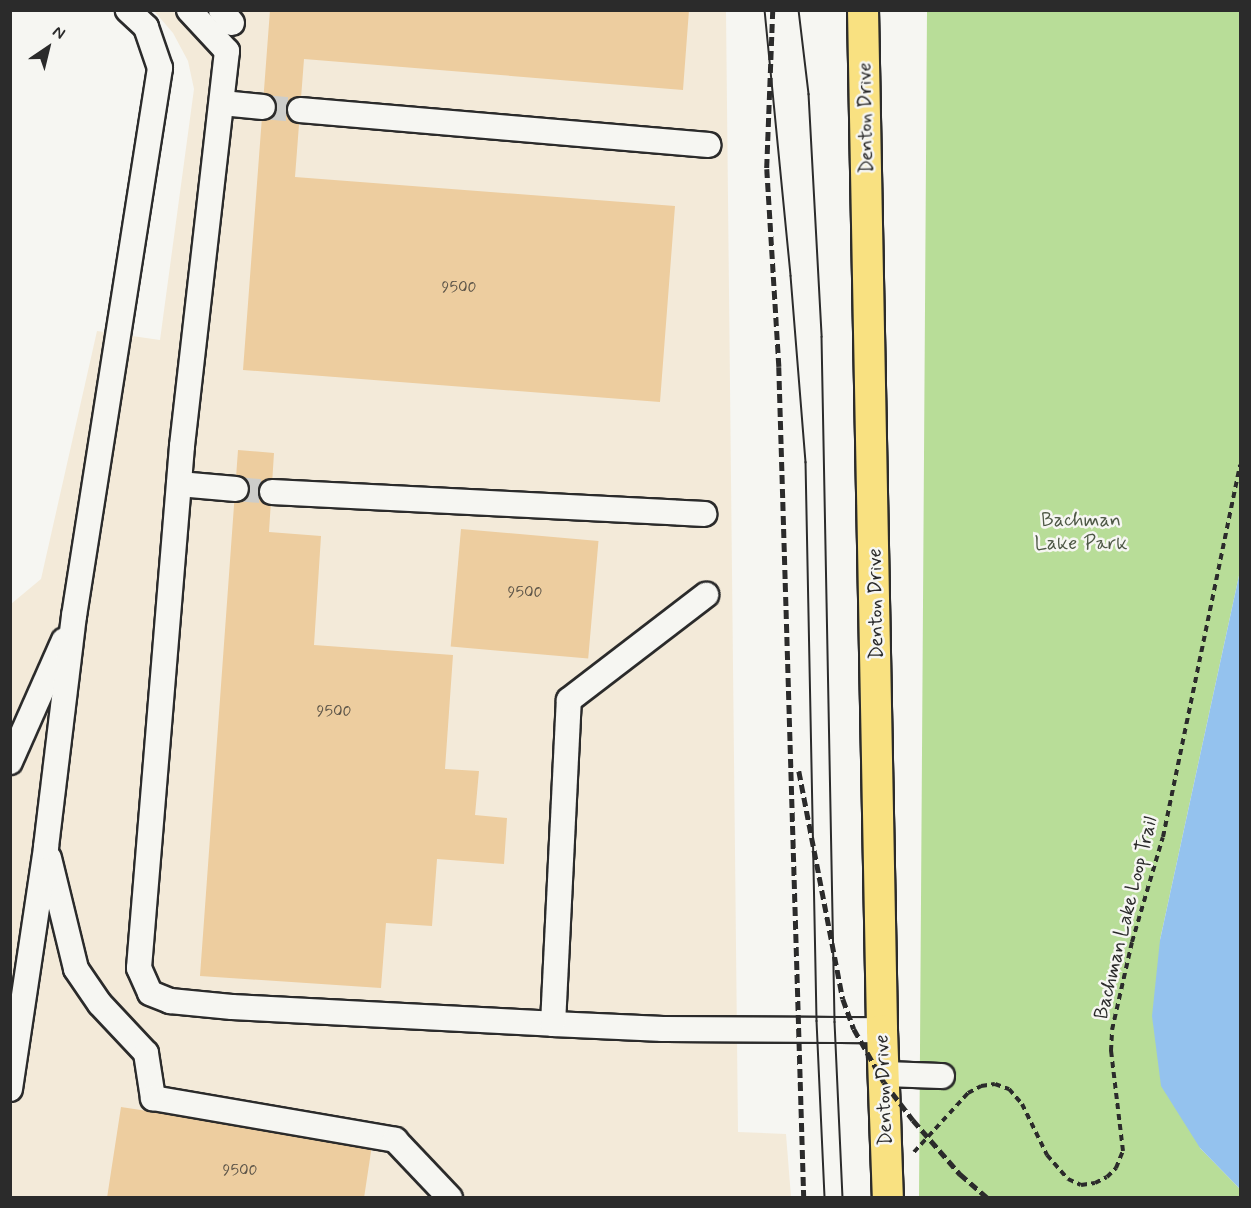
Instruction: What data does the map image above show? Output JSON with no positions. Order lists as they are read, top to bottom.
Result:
{
  "streets": {
    "main road": ["Denton Drive"],
    "path": ["Bachman Lake Loop Trail"]
  },
  "parks": ["Bachman Lake Park"],
  "house_numbers": [
    "9500",
    "9500",
    "9500",
    "9500"
  ],
  "north": "top right"
}
